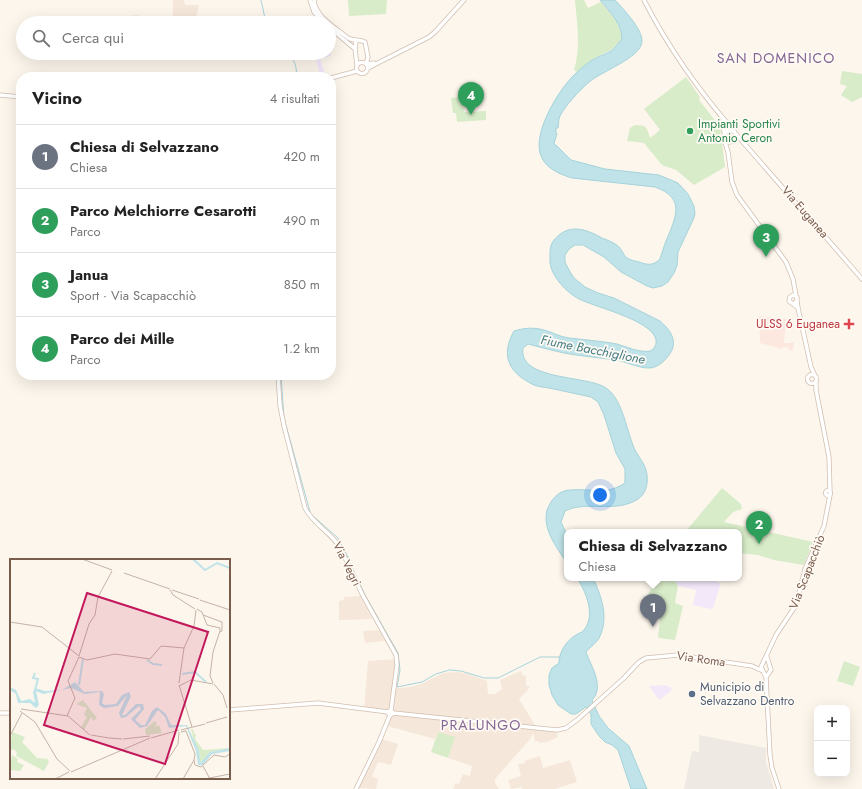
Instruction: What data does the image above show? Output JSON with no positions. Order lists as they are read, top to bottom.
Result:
{
  "streets": {
    "street": [
      "Via Euganea",
      "Via Vegri",
      "Via Scapacchiò",
      "Via Roma"
    ]
  },
  "crossings": [
    ["Via Euganea", "Via Scapacchiò"],
    ["Via Vegri", "Via Roma"],
    ["Via Scapacchiò", "Via Roma"]
  ],
  "districts": ["SAN DOMENICO", "PRALUNGO"],
  "water": ["Fiume Bacchiglione"],
  "places": {
    "other": ["Impianti Sportivi Antonio Ceron", "Municipio di Selvazzano Dentro"],
    "health": ["ULSS 6 Euganea"]
  },
  "page": {
    "search": "Cerca qui",
    "heading": ["Vicino", "4 risultati"],
    "pins": [
      "4",
      "3",
      "2",
      "1"
    ],
    "list": [
      {
        "mark": "1",
        "name": "Chiesa di Selvazzano",
        "note": "Chiesa",
        "value": "420 m"
      },
      {
        "mark": "2",
        "name": "Parco Melchiorre Cesarotti",
        "note": "Parco",
        "value": "490 m"
      },
      {
        "mark": "3",
        "name": "Janua",
        "note": "Sport · Via Scapacchiò",
        "value": "850 m"
      },
      {
        "mark": "4",
        "name": "Parco dei Mille",
        "note": "Parco",
        "value": "1.2 km"
      }
    ],
    "popup": ["Chiesa di Selvazzano", "Chiesa"],
    "map_buttons": ["+", "−"]
  }
}
